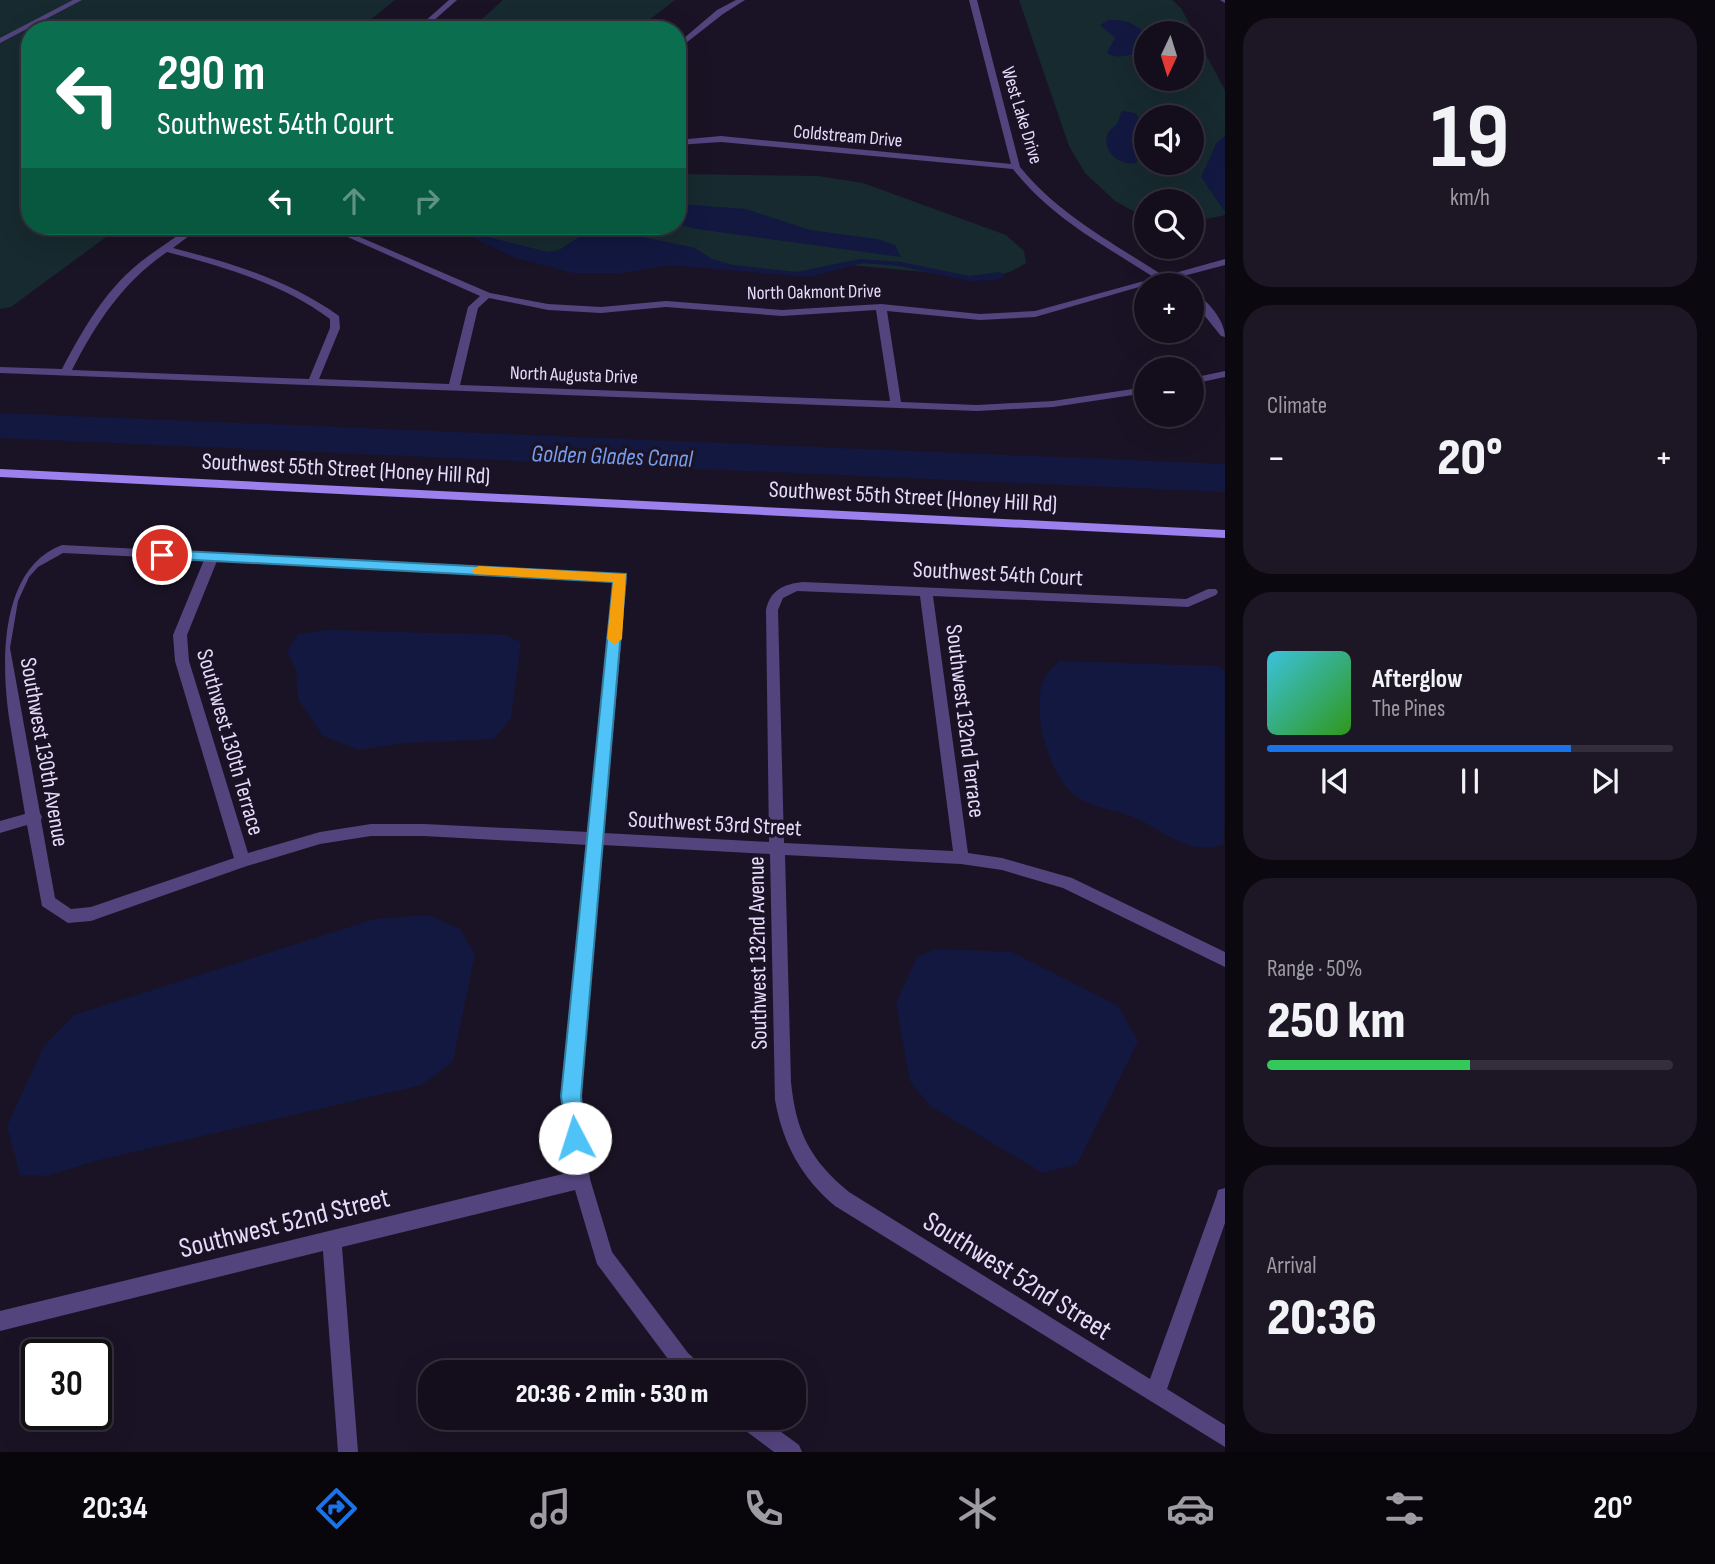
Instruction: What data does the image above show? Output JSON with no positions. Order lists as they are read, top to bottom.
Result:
{
  "streets": {
    "street": [
      "West Lake Drive",
      "Coldstream Drive",
      "North Oakmont Drive",
      "North Augusta Drive",
      "Southwest 55th Street (Honey Hill Rd)",
      "Southwest 54th Court",
      "Southwest 132nd Terrace",
      "Southwest 130th Terrace",
      "Southwest 130th Avenue",
      "Southwest 53rd Street",
      "Southwest 132nd Avenue",
      "Southwest 52nd Street"
    ]
  },
  "crossings": [
    ["West Lake Drive", "Coldstream Drive"],
    ["Southwest 54th Court", "Southwest 132nd Terrace"],
    ["Southwest 54th Court", "Southwest 132nd Avenue"],
    ["Southwest 132nd Terrace", "Southwest 53rd Street"],
    ["Southwest 130th Terrace", "Southwest 130th Avenue"],
    ["Southwest 130th Terrace", "Southwest 53rd Street"],
    ["Southwest 130th Avenue", "Southwest 53rd Street"],
    ["Southwest 53rd Street", "Southwest 132nd Avenue"],
    ["Southwest 132nd Avenue", "Southwest 52nd Street"]
  ],
  "water": ["Golden Glades Canal"],
  "north": "bottom",
  "page": {
    "tile": [
      ["19", "km/h"],
      "Climate",
      ["Range · 50%", "250 km"],
      ["Arrival", "20:36"]
    ],
    "map_buttons": ["+", "−"],
    "turn": ["290 m", "Southwest 54th Court"],
    "heat": ["−", "20°", "+"],
    "song": ["Afterglow", "The Pines"],
    "limit": "30",
    "trip": "20:36 · 2 min · 530 m",
    "tabs": ["20:34", "20°"]
  }
}
